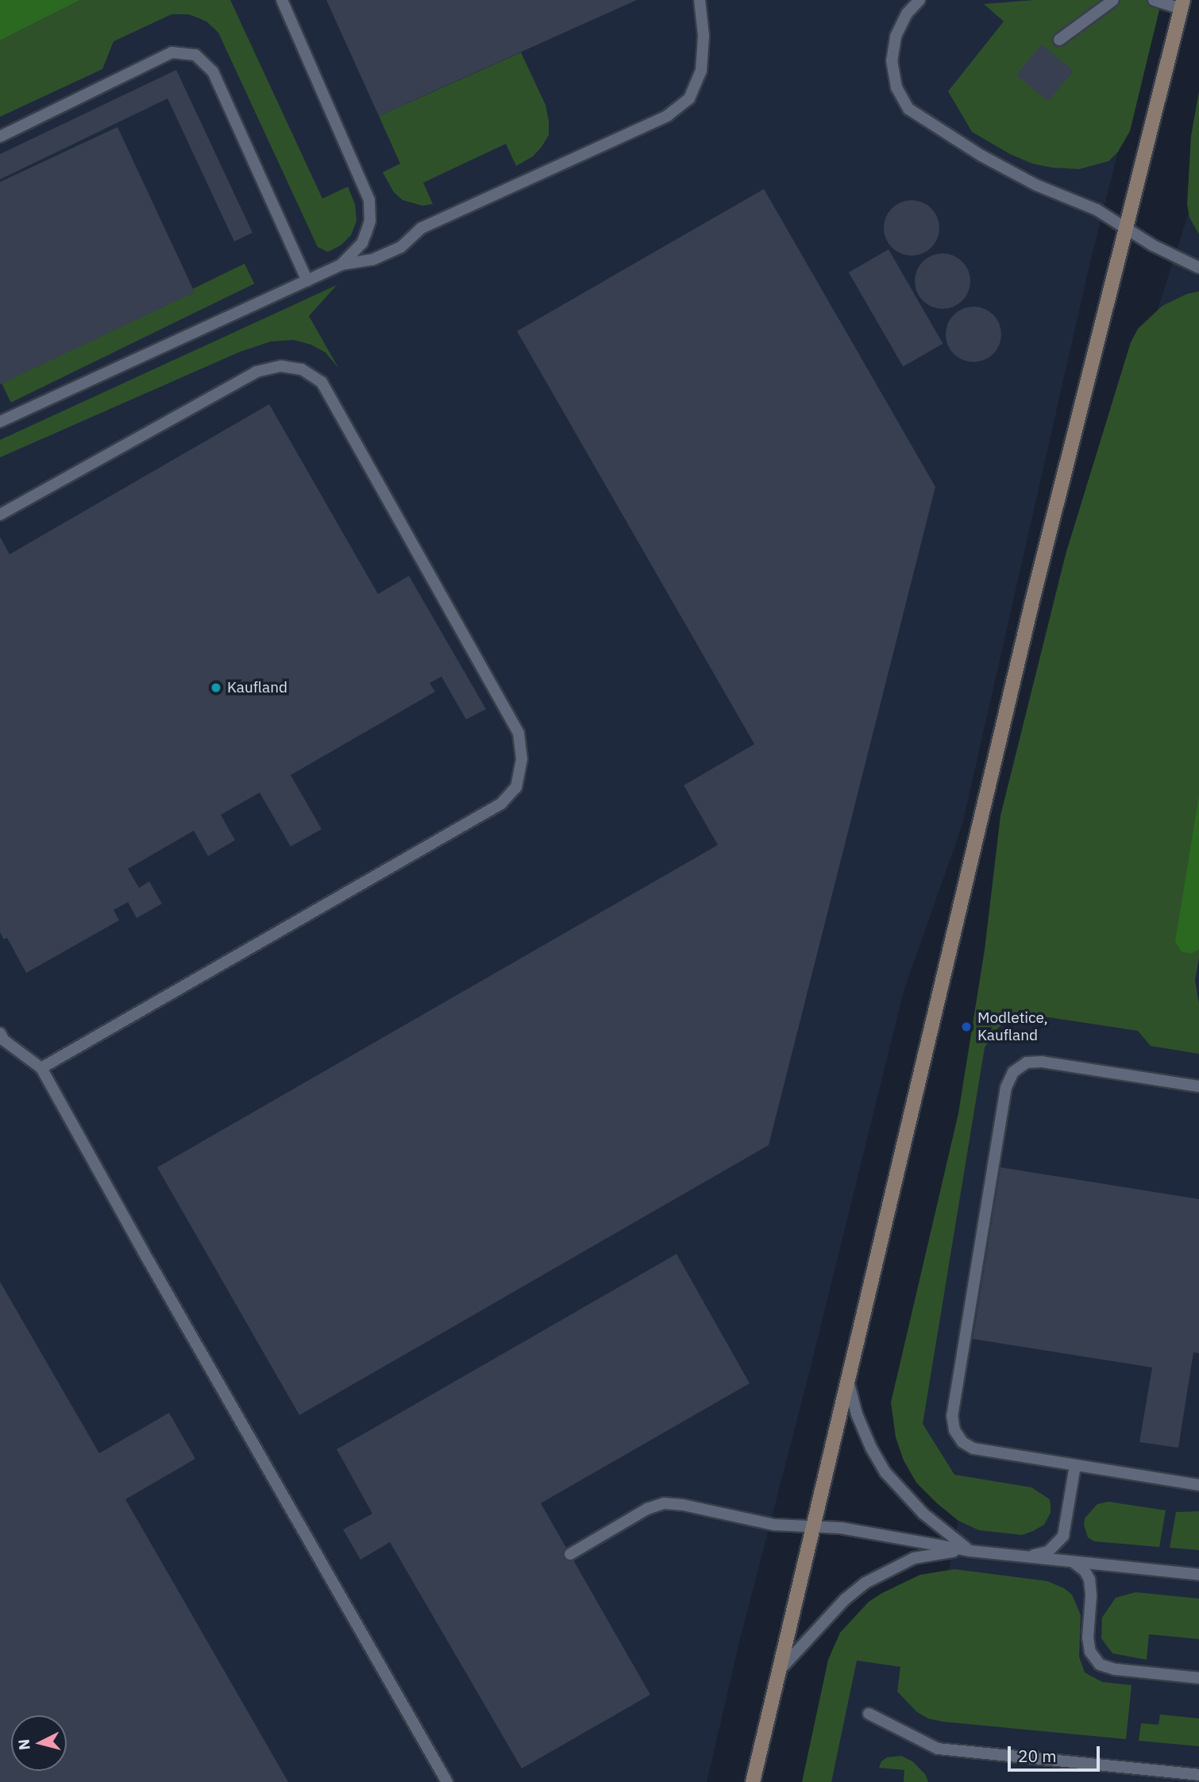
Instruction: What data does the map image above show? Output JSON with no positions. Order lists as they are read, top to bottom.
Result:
{
  "places": ["Kaufland", "Modletice, Kaufland"],
  "scale_bar": "20 m",
  "north": "left"
}
